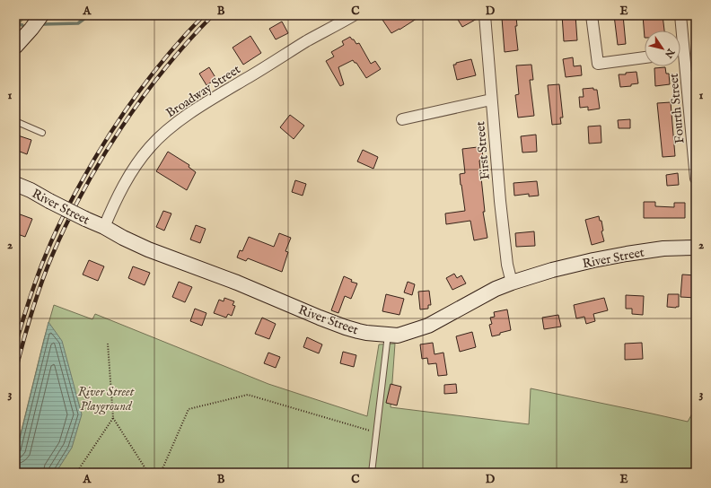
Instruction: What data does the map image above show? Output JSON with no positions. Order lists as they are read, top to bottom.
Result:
{
  "streets": {
    "main road": ["River Street"],
    "street": ["Broadway Street", "Fourth Street", "First Street"]
  },
  "crossings": [
    ["Broadway Street", "River Street"],
    ["First Street", "River Street"]
  ],
  "parks": ["River Street Playground"],
  "north": "bottom right",
  "grid": {
    "columns": [
      "A",
      "B",
      "C",
      "D",
      "E"
    ],
    "rows": ["1", "2", "3"]
  }
}
